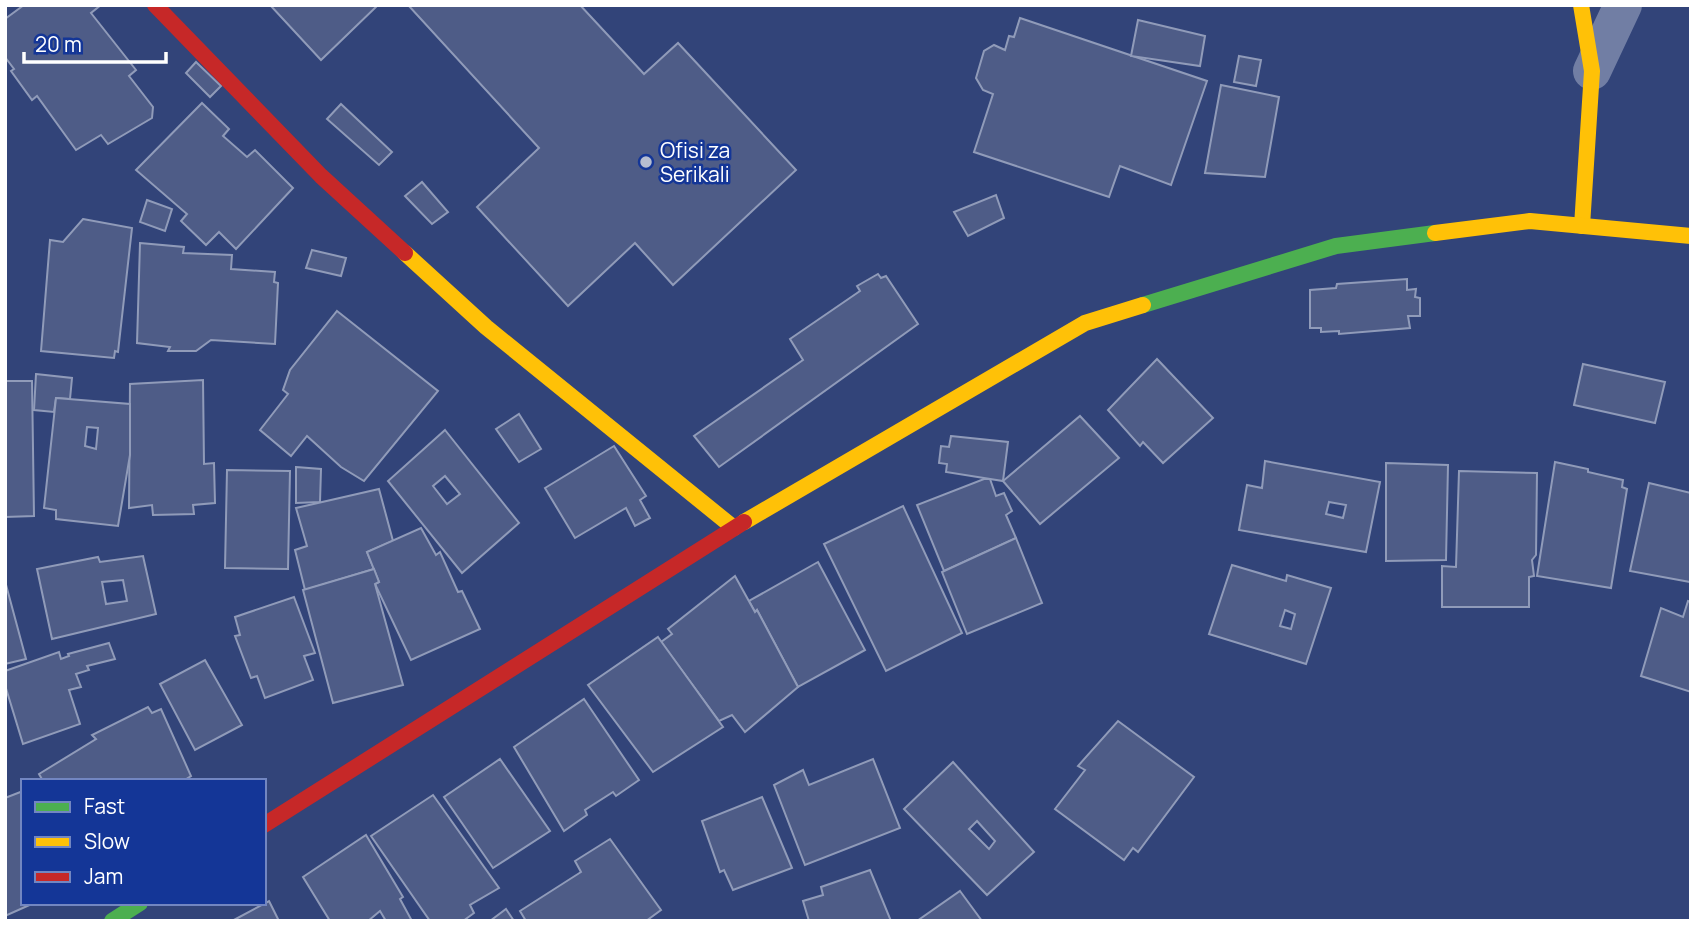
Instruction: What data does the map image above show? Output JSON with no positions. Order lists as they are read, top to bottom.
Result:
{
  "places": ["Ofisi za Serikali"],
  "legend": ["Fast", "Slow", "Jam"],
  "scale_bar": "20 m"
}
